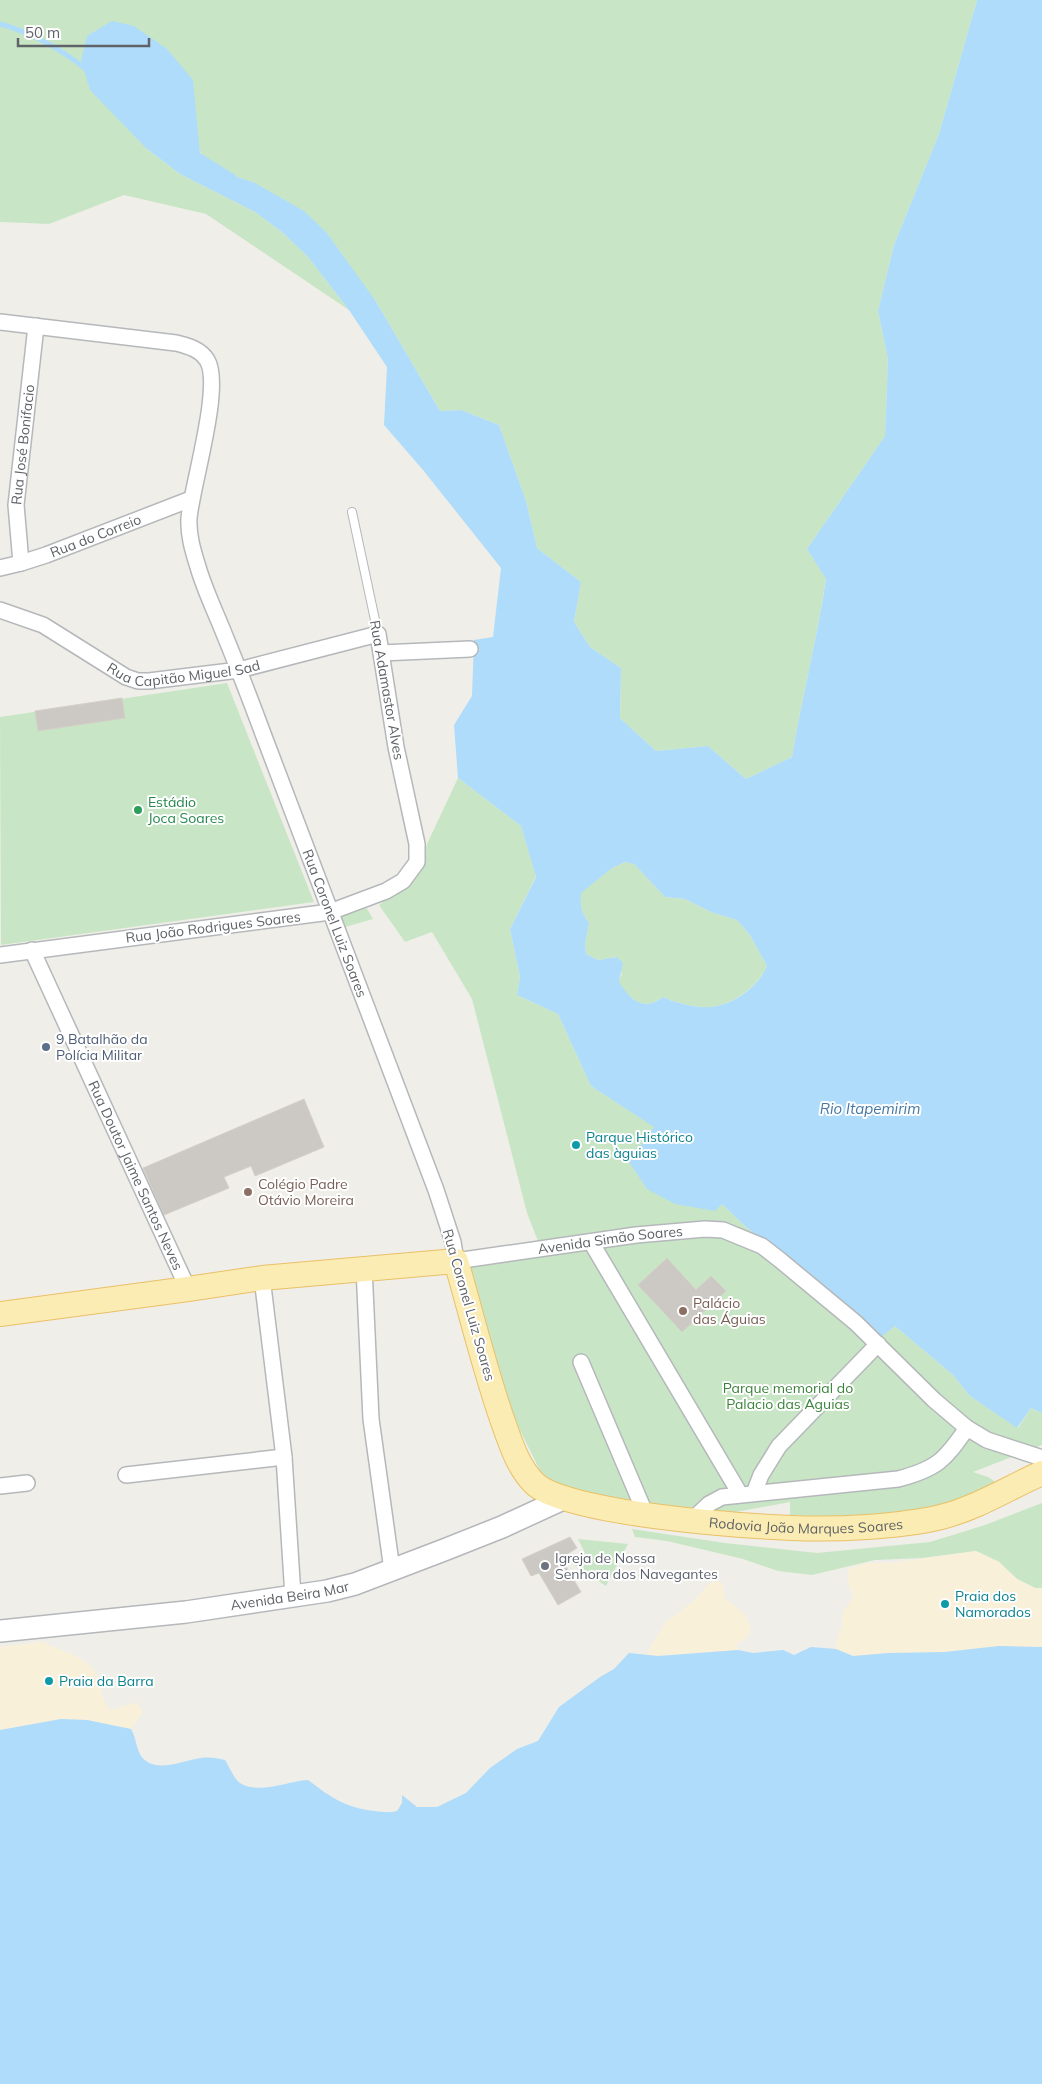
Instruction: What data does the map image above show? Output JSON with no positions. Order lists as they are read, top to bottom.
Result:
{
  "streets": {
    "main road": ["Rua Coronel Luiz Soares", "Rodovia João Marques Soares"],
    "street": [
      "Rua José Bonifacio",
      "Rua do Correio",
      "Rua Capitão Miguel Sad",
      "Rua Adamastor Alves",
      "Rua João Rodrigues Soares",
      "Rua Doutor Jaime Santos Neves",
      "Avenida Simão Soares",
      "Avenida Beira Mar"
    ]
  },
  "crossings": [
    ["Rua José Bonifacio", "Rua do Correio"],
    ["Rua José Bonifacio", "Rua Coronel Luiz Soares"],
    ["Rua do Correio", "Rua Coronel Luiz Soares"],
    ["Rua Capitão Miguel Sad", "Rua Adamastor Alves"],
    ["Rua Capitão Miguel Sad", "Rua Coronel Luiz Soares"],
    ["Rua Adamastor Alves", "Rua João Rodrigues Soares"],
    ["Rua Coronel Luiz Soares", "Rua João Rodrigues Soares"],
    ["Rua Coronel Luiz Soares", "Avenida Simão Soares"],
    ["Rua Coronel Luiz Soares", "Rodovia João Marques Soares"],
    ["Rua Coronel Luiz Soares", "Avenida Beira Mar"],
    ["Rua João Rodrigues Soares", "Rua Doutor Jaime Santos Neves"],
    ["Avenida Simão Soares", "Rodovia João Marques Soares"],
    ["Rodovia João Marques Soares", "Avenida Beira Mar"]
  ],
  "water": ["Rio Itapemirim"],
  "parks": ["Parque memorial do Palacio das Aguias"],
  "places": [
    "Estádio Joca Soares",
    "9 Batalhão da Polícia Militar",
    "Parque Histórico das àguias",
    "Colégio Padre Otávio Moreira",
    "Palácio das Águias",
    "Igreja de Nossa Senhora dos Navegantes",
    "Praia dos Namorados",
    "Praia da Barra"
  ],
  "scale_bar": "50 m"
}
